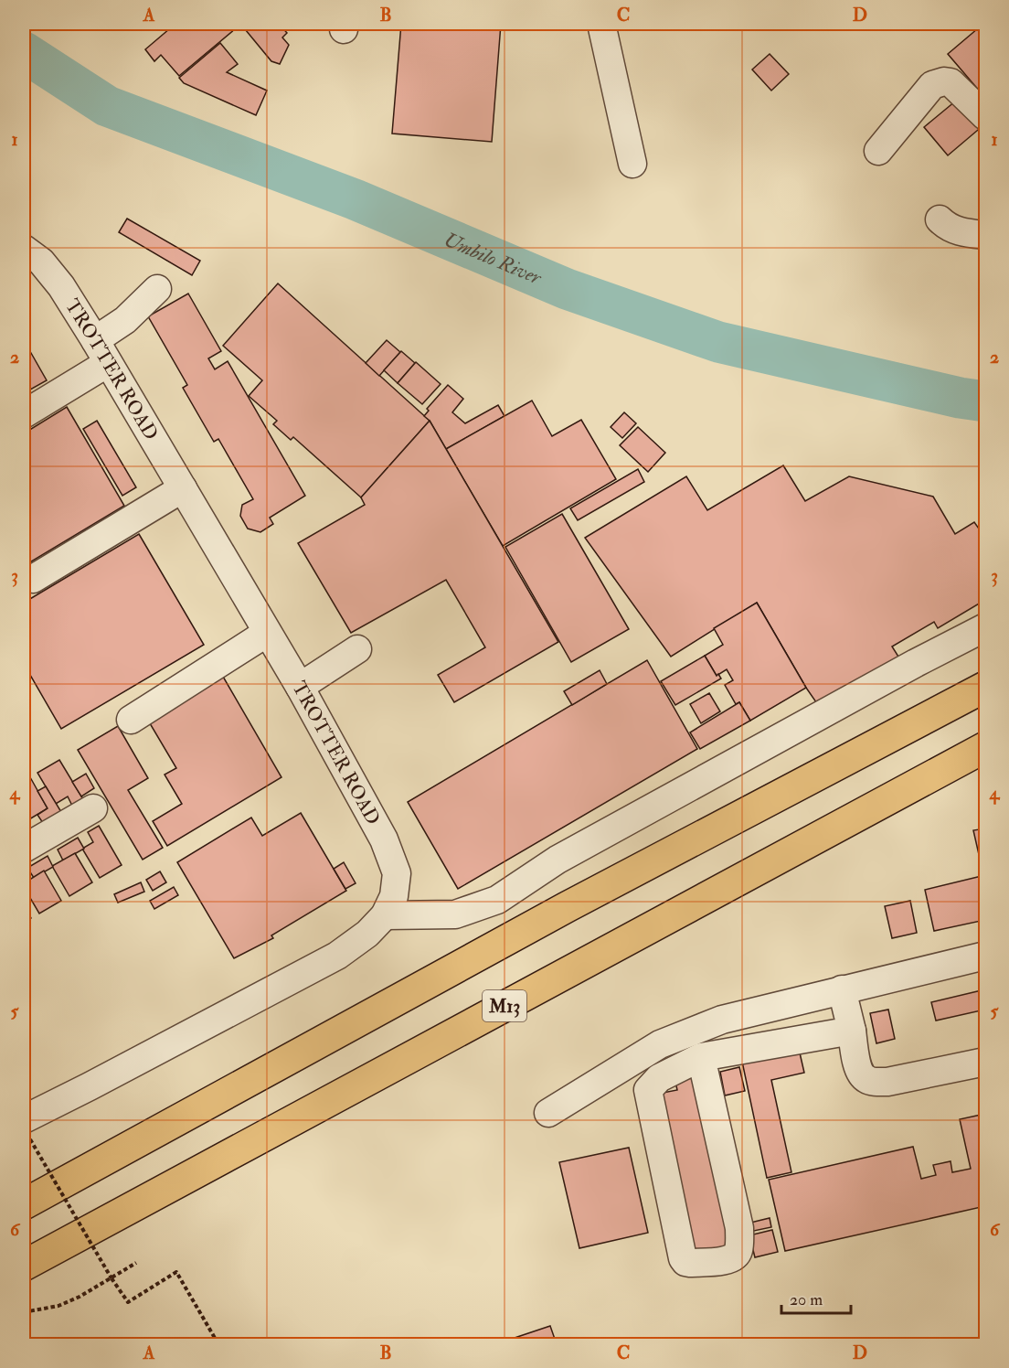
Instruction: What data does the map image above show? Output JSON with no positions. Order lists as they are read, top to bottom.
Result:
{
  "streets": {
    "highway": ["M13"],
    "lane": ["TROTTER ROAD"]
  },
  "water": ["Umbilo River"],
  "scale_bar": "20 m",
  "grid": {
    "columns": [
      "A",
      "B",
      "C",
      "D"
    ],
    "rows": [
      "1",
      "2",
      "3",
      "4",
      "5",
      "6"
    ]
  }
}
